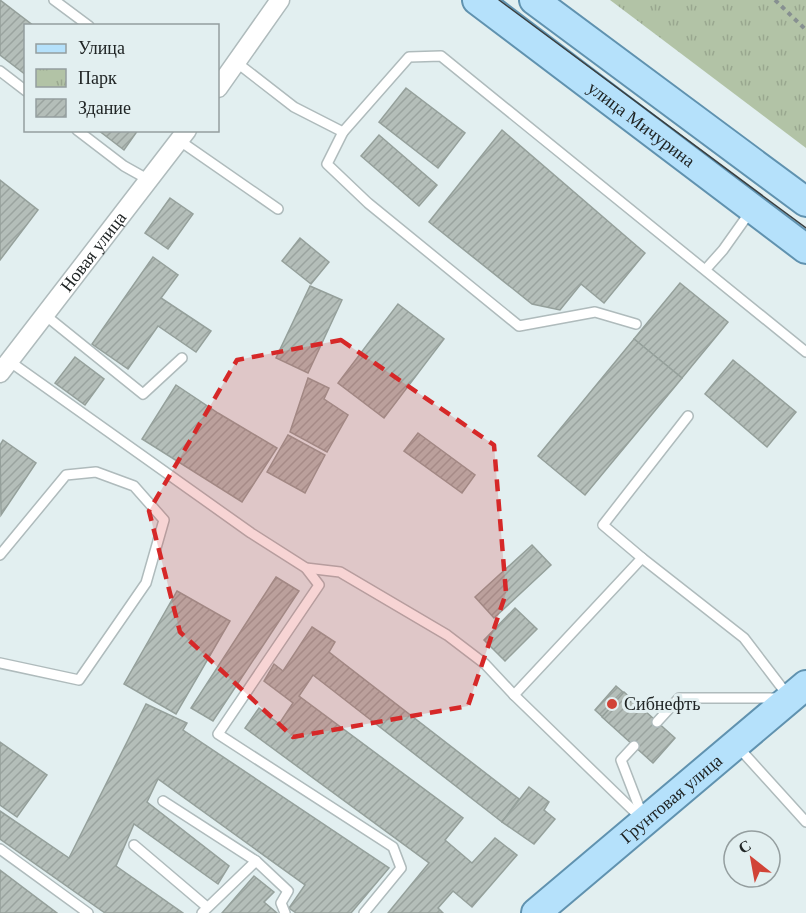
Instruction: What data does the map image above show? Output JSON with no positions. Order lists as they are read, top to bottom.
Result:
{
  "streets": {
    "main road": ["улица Мичурина", "Грунтовая улица"],
    "street": ["Новая улица"]
  },
  "places": ["Сибнефть"],
  "legend": ["Улица", "Парк", "Здание"],
  "north": "top left"
}
